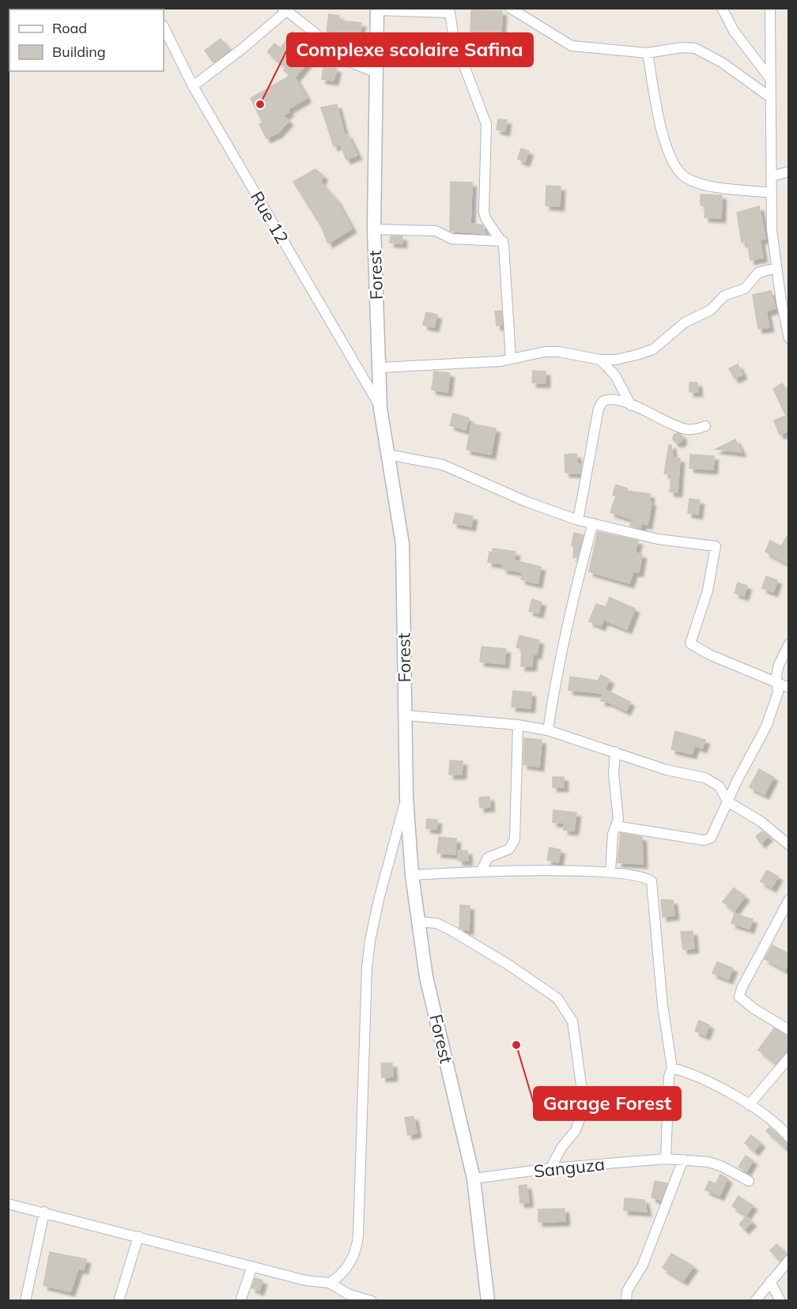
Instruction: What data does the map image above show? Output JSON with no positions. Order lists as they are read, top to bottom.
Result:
{
  "streets": {
    "street": ["Rue 12", "Forest", "Sanguza"]
  },
  "crossings": [
    ["Rue 12", "Forest"],
    ["Forest", "Sanguza"]
  ],
  "places": ["Complexe scolaire Safina", "Garage Forest"],
  "legend": ["Road", "Building"]
}
